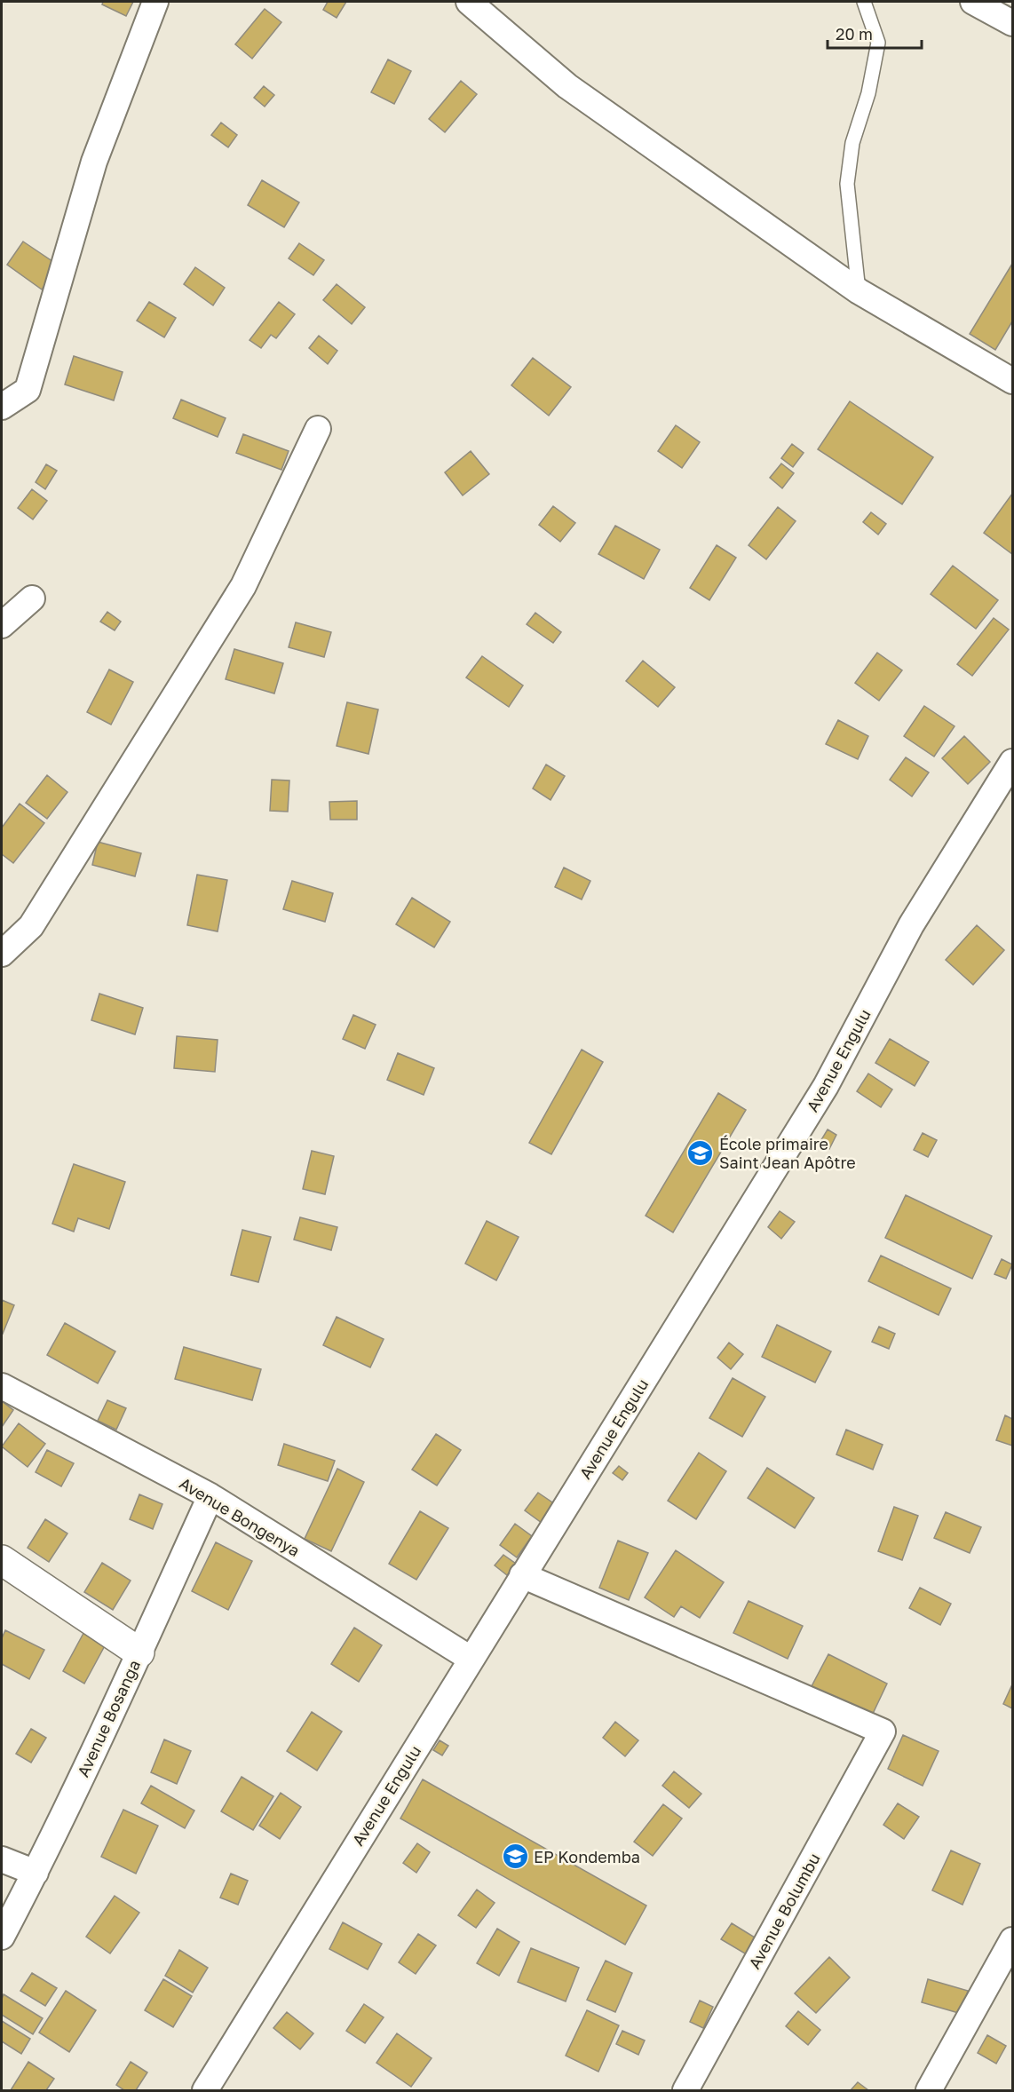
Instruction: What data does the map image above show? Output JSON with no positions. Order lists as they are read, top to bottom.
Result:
{
  "streets": {
    "street": [
      "Avenue Engulu",
      "Avenue Bongenya",
      "Avenue Bosanga",
      "Avenue Bolumbu"
    ]
  },
  "crossings": [
    ["Avenue Engulu", "Avenue Bongenya"],
    ["Avenue Engulu", "Avenue Bolumbu"],
    ["Avenue Bongenya", "Avenue Bosanga"]
  ],
  "places": {
    "school or university": ["École primaire Saint Jean Apôtre", "EP Kondemba"]
  },
  "scale_bar": "20 m"
}
